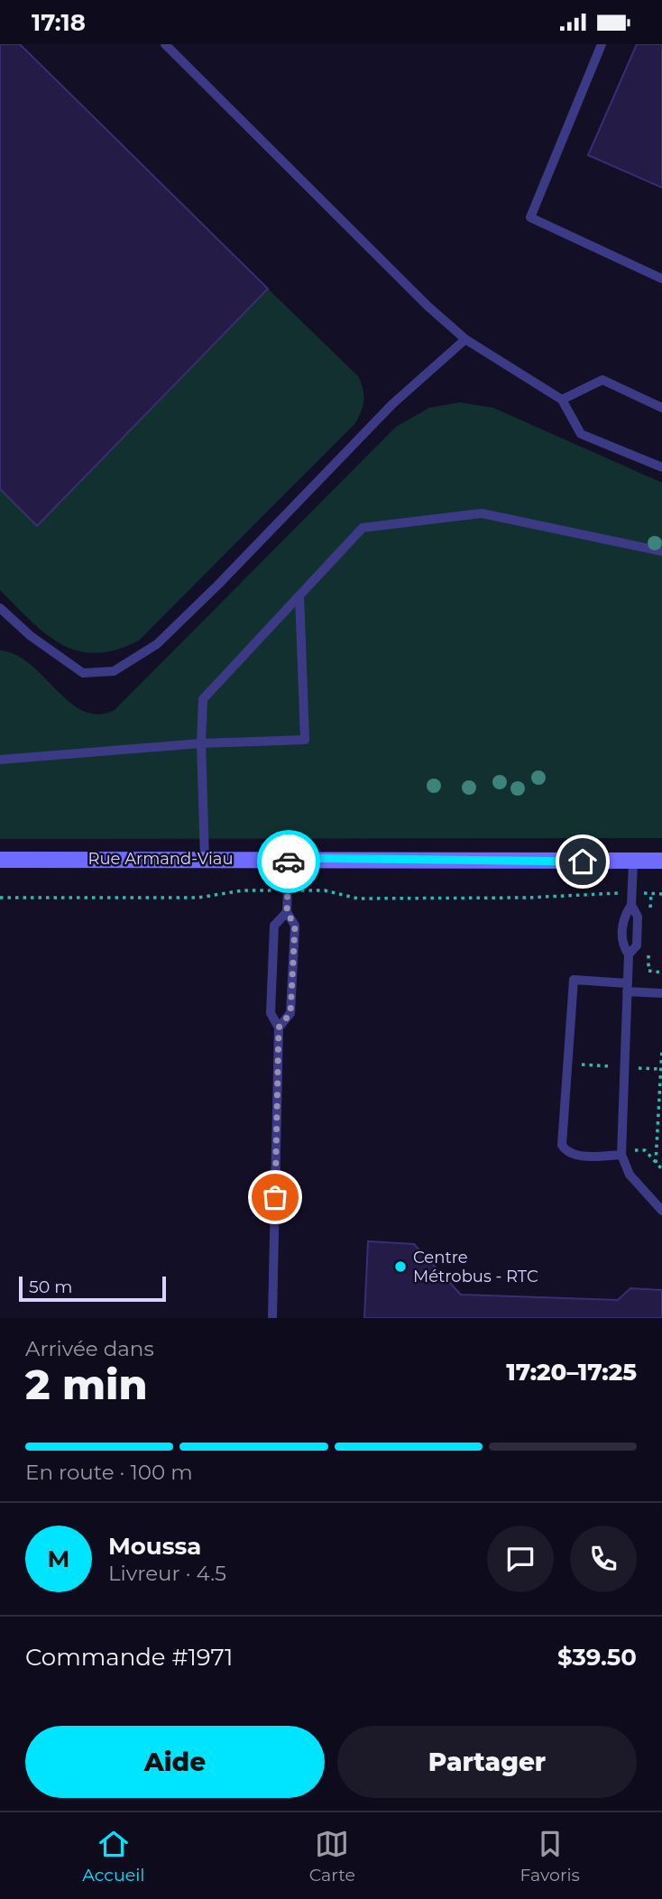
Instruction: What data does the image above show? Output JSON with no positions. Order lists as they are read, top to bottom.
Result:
{
  "streets": {
    "street": ["Rue Armand-Viau"]
  },
  "places": ["Centre Métrobus - RTC"],
  "scale_bar": "50 m",
  "page": {
    "status": "17:18",
    "scale": "50 m",
    "heading": ["2 min", "Arrivée dans", "17:20–17:25"],
    "panel": [
      "Moussa",
      "Livreur · 4.5",
      "Commande #1971",
      "$39.50"
    ],
    "bar": "En route · 100 m",
    "round": "M",
    "buttons": ["Aide", "Partager"],
    "tabs": ["Accueil", "Carte", "Favoris"]
  }
}
